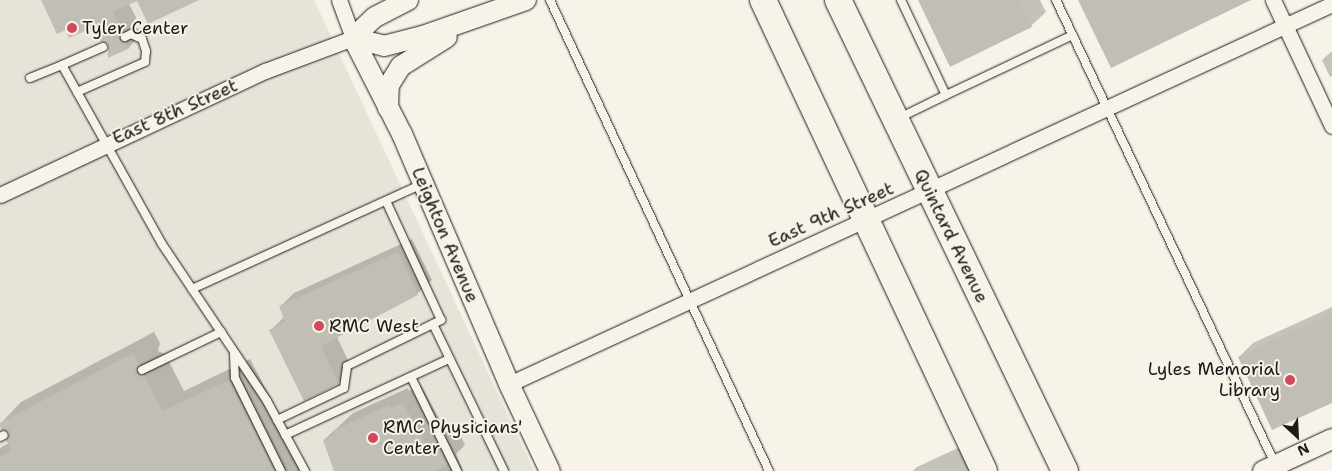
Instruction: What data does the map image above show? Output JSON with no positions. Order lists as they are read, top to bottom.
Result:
{
  "streets": {
    "highway": ["Quintard Avenue"],
    "street": ["East 8th Street", "East 9th Street", "Leighton Avenue"]
  },
  "crossings": [
    ["East 8th Street", "Leighton Avenue"],
    ["East 9th Street", "Leighton Avenue"],
    ["East 9th Street", "Quintard Avenue"]
  ],
  "places": [
    "Tyler Center",
    "RMC West",
    "Lyles Memorial Library",
    "RMC Physicians' Center"
  ],
  "north": "bottom right"
}
